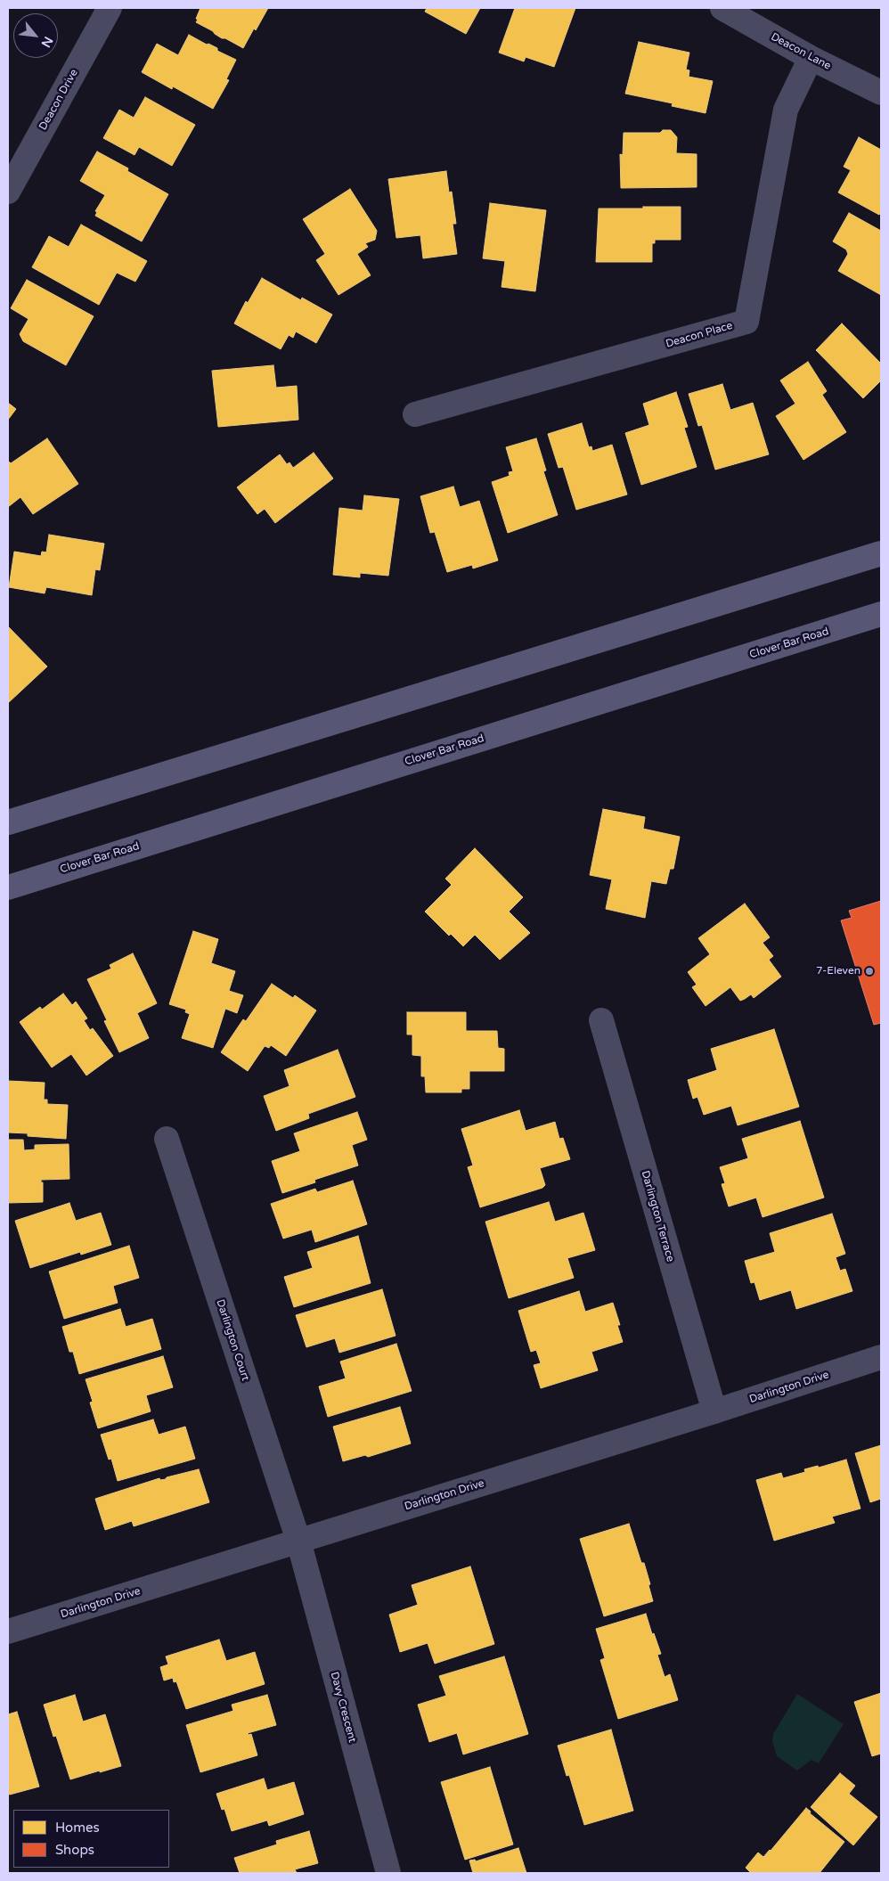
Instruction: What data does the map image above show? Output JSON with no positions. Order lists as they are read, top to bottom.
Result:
{
  "streets": {
    "main road": ["Clover Bar Road"],
    "street": [
      "Deacon Lane",
      "Deacon Drive",
      "Deacon Place",
      "Darlington Terrace",
      "Darlington Court",
      "Darlington Drive",
      "Davy Crescent"
    ]
  },
  "crossings": [
    ["Deacon Lane", "Deacon Place"],
    ["Darlington Terrace", "Darlington Drive"],
    ["Darlington Court", "Darlington Drive"],
    ["Darlington Court", "Davy Crescent"],
    ["Darlington Drive", "Davy Crescent"]
  ],
  "places": ["7-Eleven"],
  "legend": ["Homes", "Shops"],
  "north": "bottom right"
}
